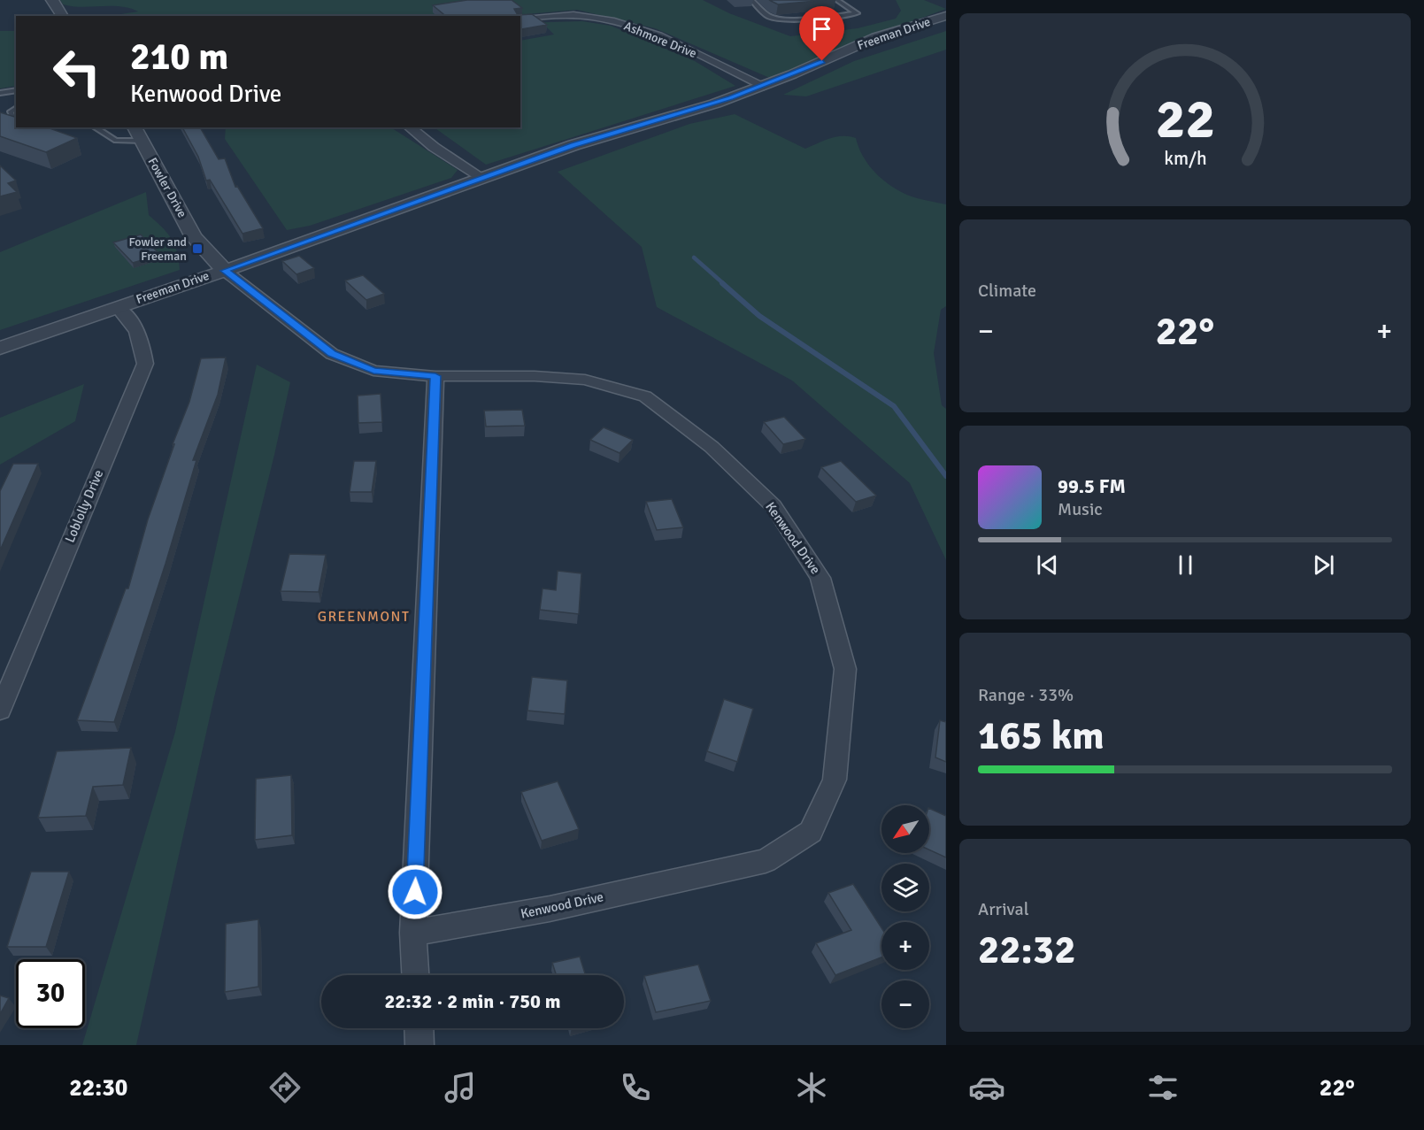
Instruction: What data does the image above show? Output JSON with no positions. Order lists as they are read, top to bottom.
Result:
{
  "streets": {
    "street": [
      "Freeman Drive",
      "Ashmore Drive",
      "Fowler Drive",
      "Loblolly Drive",
      "Kenwood Drive"
    ]
  },
  "crossings": [
    ["Freeman Drive", "Ashmore Drive"],
    ["Freeman Drive", "Fowler Drive"],
    ["Freeman Drive", "Loblolly Drive"],
    ["Freeman Drive", "Kenwood Drive"],
    ["Fowler Drive", "Kenwood Drive"]
  ],
  "districts": ["GREENMONT"],
  "places": {
    "transit": ["Fowler and Freeman"]
  },
  "north": "bottom left",
  "page": {
    "turn": ["210 m", "Kenwood Drive"],
    "tile": [
      "Climate",
      ["Range · 33%", "165 km"],
      ["Arrival", "22:32"]
    ],
    "heat": ["−", "22°", "+"],
    "song": ["99.5 FM", "Music"],
    "map_buttons": ["+", "−"],
    "limit": "30",
    "trip": "22:32 · 2 min · 750 m",
    "tabs": ["22:30", "22°"],
    "gauge": ["22", "km/h"]
  }
}
